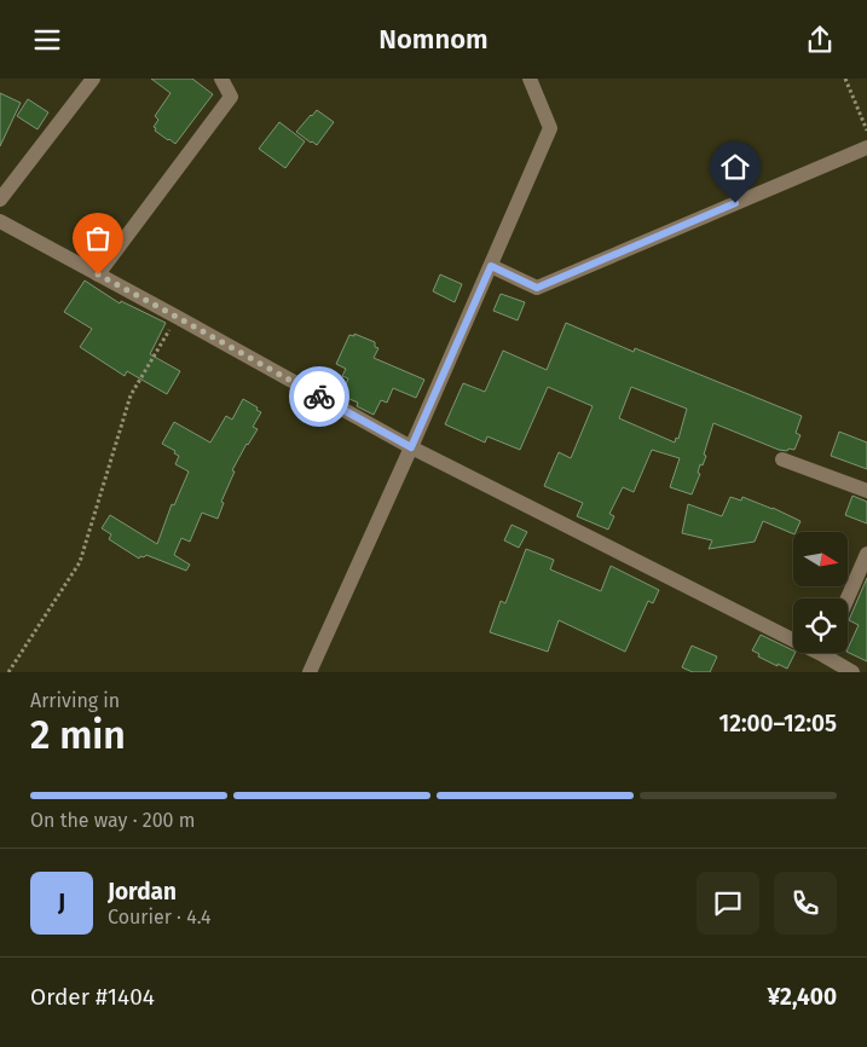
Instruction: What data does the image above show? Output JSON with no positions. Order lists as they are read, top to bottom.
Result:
{
  "north": "right",
  "page": {
    "header": "Nomnom",
    "heading": ["2 min", "Arriving in", "12:00–12:05"],
    "panel": [
      "Jordan",
      "Courier · 4.4",
      "Order #1404",
      "¥2,400"
    ],
    "bar": "On the way · 200 m",
    "round": "J"
  }
}
